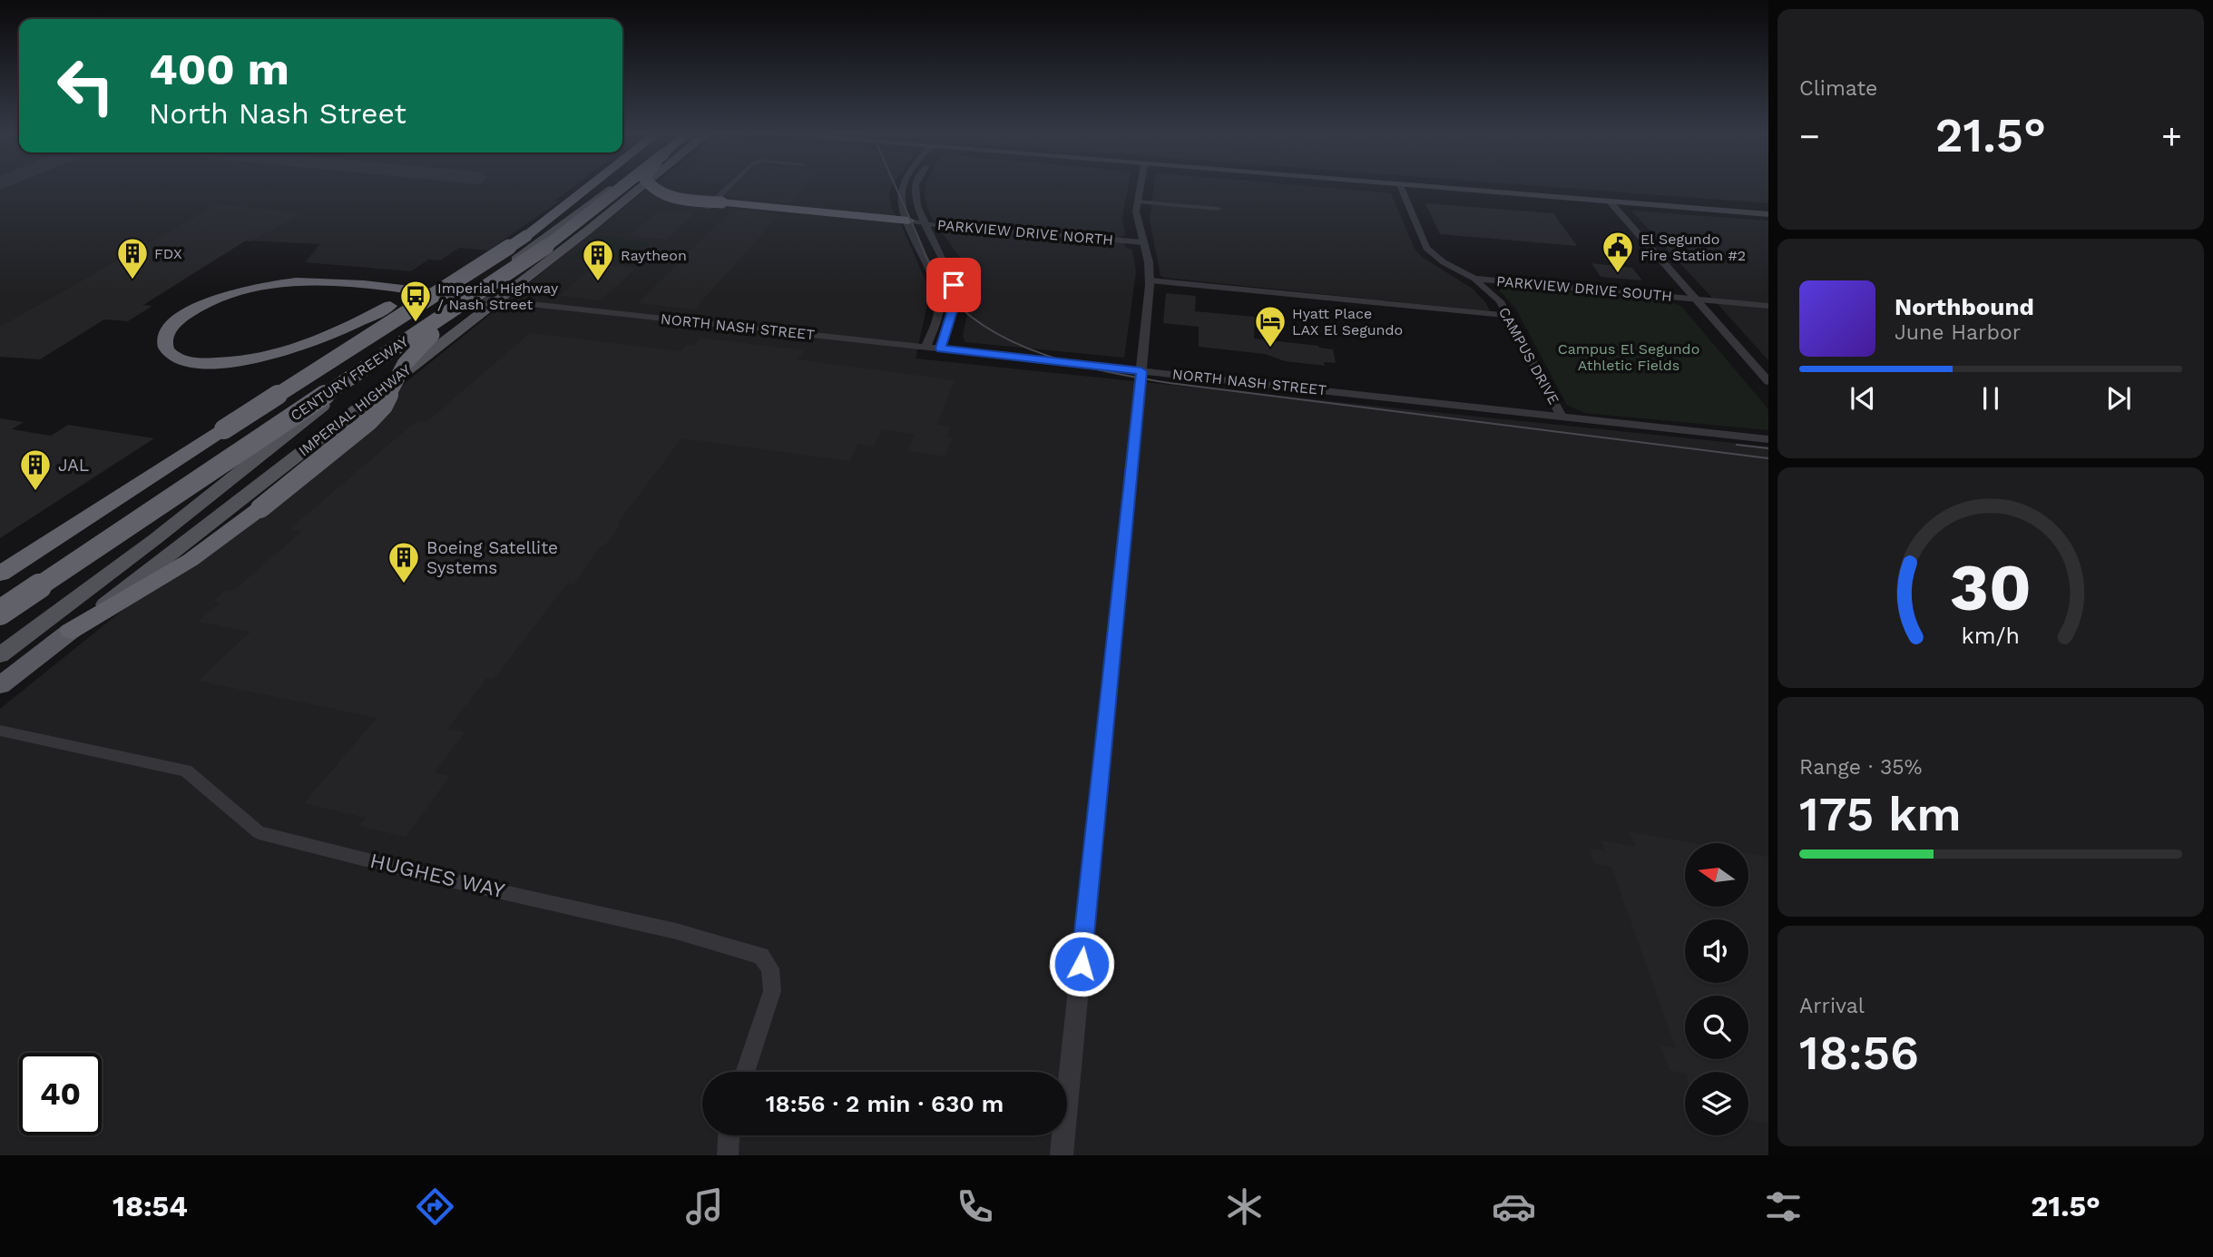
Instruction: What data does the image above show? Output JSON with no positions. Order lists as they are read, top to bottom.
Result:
{
  "streets": {
    "highway": ["CENTURY FREEWAY", "IMPERIAL HIGHWAY"],
    "street": [
      "PARKVIEW DRIVE NORTH",
      "PARKVIEW DRIVE SOUTH",
      "NORTH NASH STREET",
      "CAMPUS DRIVE",
      "HUGHES WAY"
    ]
  },
  "crossings": [
    ["PARKVIEW DRIVE SOUTH", "CAMPUS DRIVE"],
    ["NORTH NASH STREET", "CAMPUS DRIVE"],
    ["NORTH NASH STREET", "IMPERIAL HIGHWAY"]
  ],
  "parks": ["Campus El Segundo Athletic Fields"],
  "places": {
    "public building": ["El Segundo Fire Station #2"],
    "building": [
      "FDX",
      "Raytheon",
      "JAL",
      "Boeing Satellite Systems"
    ],
    "bus stop": ["Imperial Highway / Nash Street"],
    "hotel": ["Hyatt Place LAX El Segundo"]
  },
  "north": "left",
  "page": {
    "tile": [
      "Climate",
      ["Range · 35%", "175 km"],
      ["Arrival", "18:56"]
    ],
    "turn": ["400 m", "North Nash Street"],
    "heat": ["−", "21.5°", "+"],
    "song": ["Northbound", "June Harbor"],
    "limit": "40",
    "trip": "18:56 · 2 min · 630 m",
    "tabs": ["18:54", "21.5°"],
    "gauge": ["30", "km/h"]
  }
}
